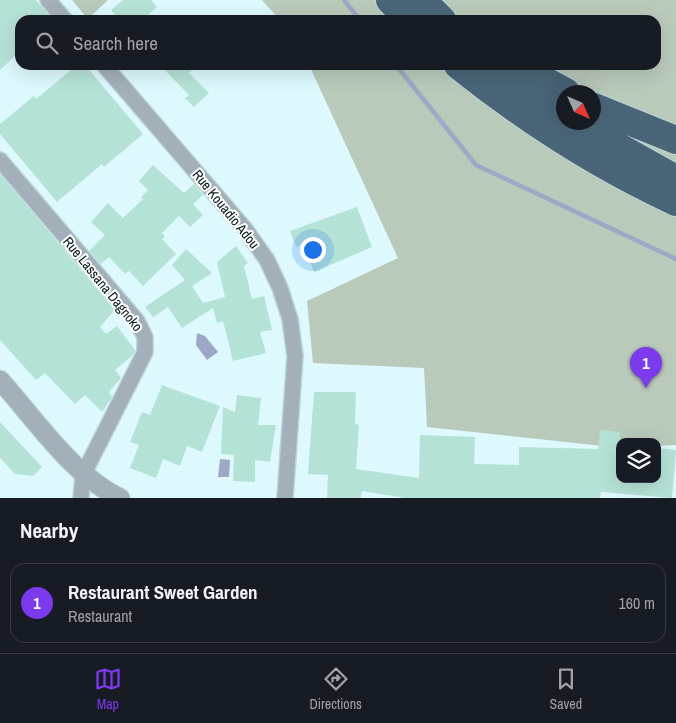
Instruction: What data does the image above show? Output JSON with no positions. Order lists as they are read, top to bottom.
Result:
{
  "streets": {
    "street": ["Rue Kouadio Adou", "Rue Lassana Dagnoko"]
  },
  "north": "bottom right",
  "page": {
    "search": "Search here",
    "pins": "1",
    "heading": "Nearby",
    "list": [
      {
        "mark": "1",
        "name": "Restaurant Sweet Garden",
        "note": "Restaurant",
        "value": "160 m"
      }
    ],
    "nav": ["Map", "Directions", "Saved"]
  }
}
